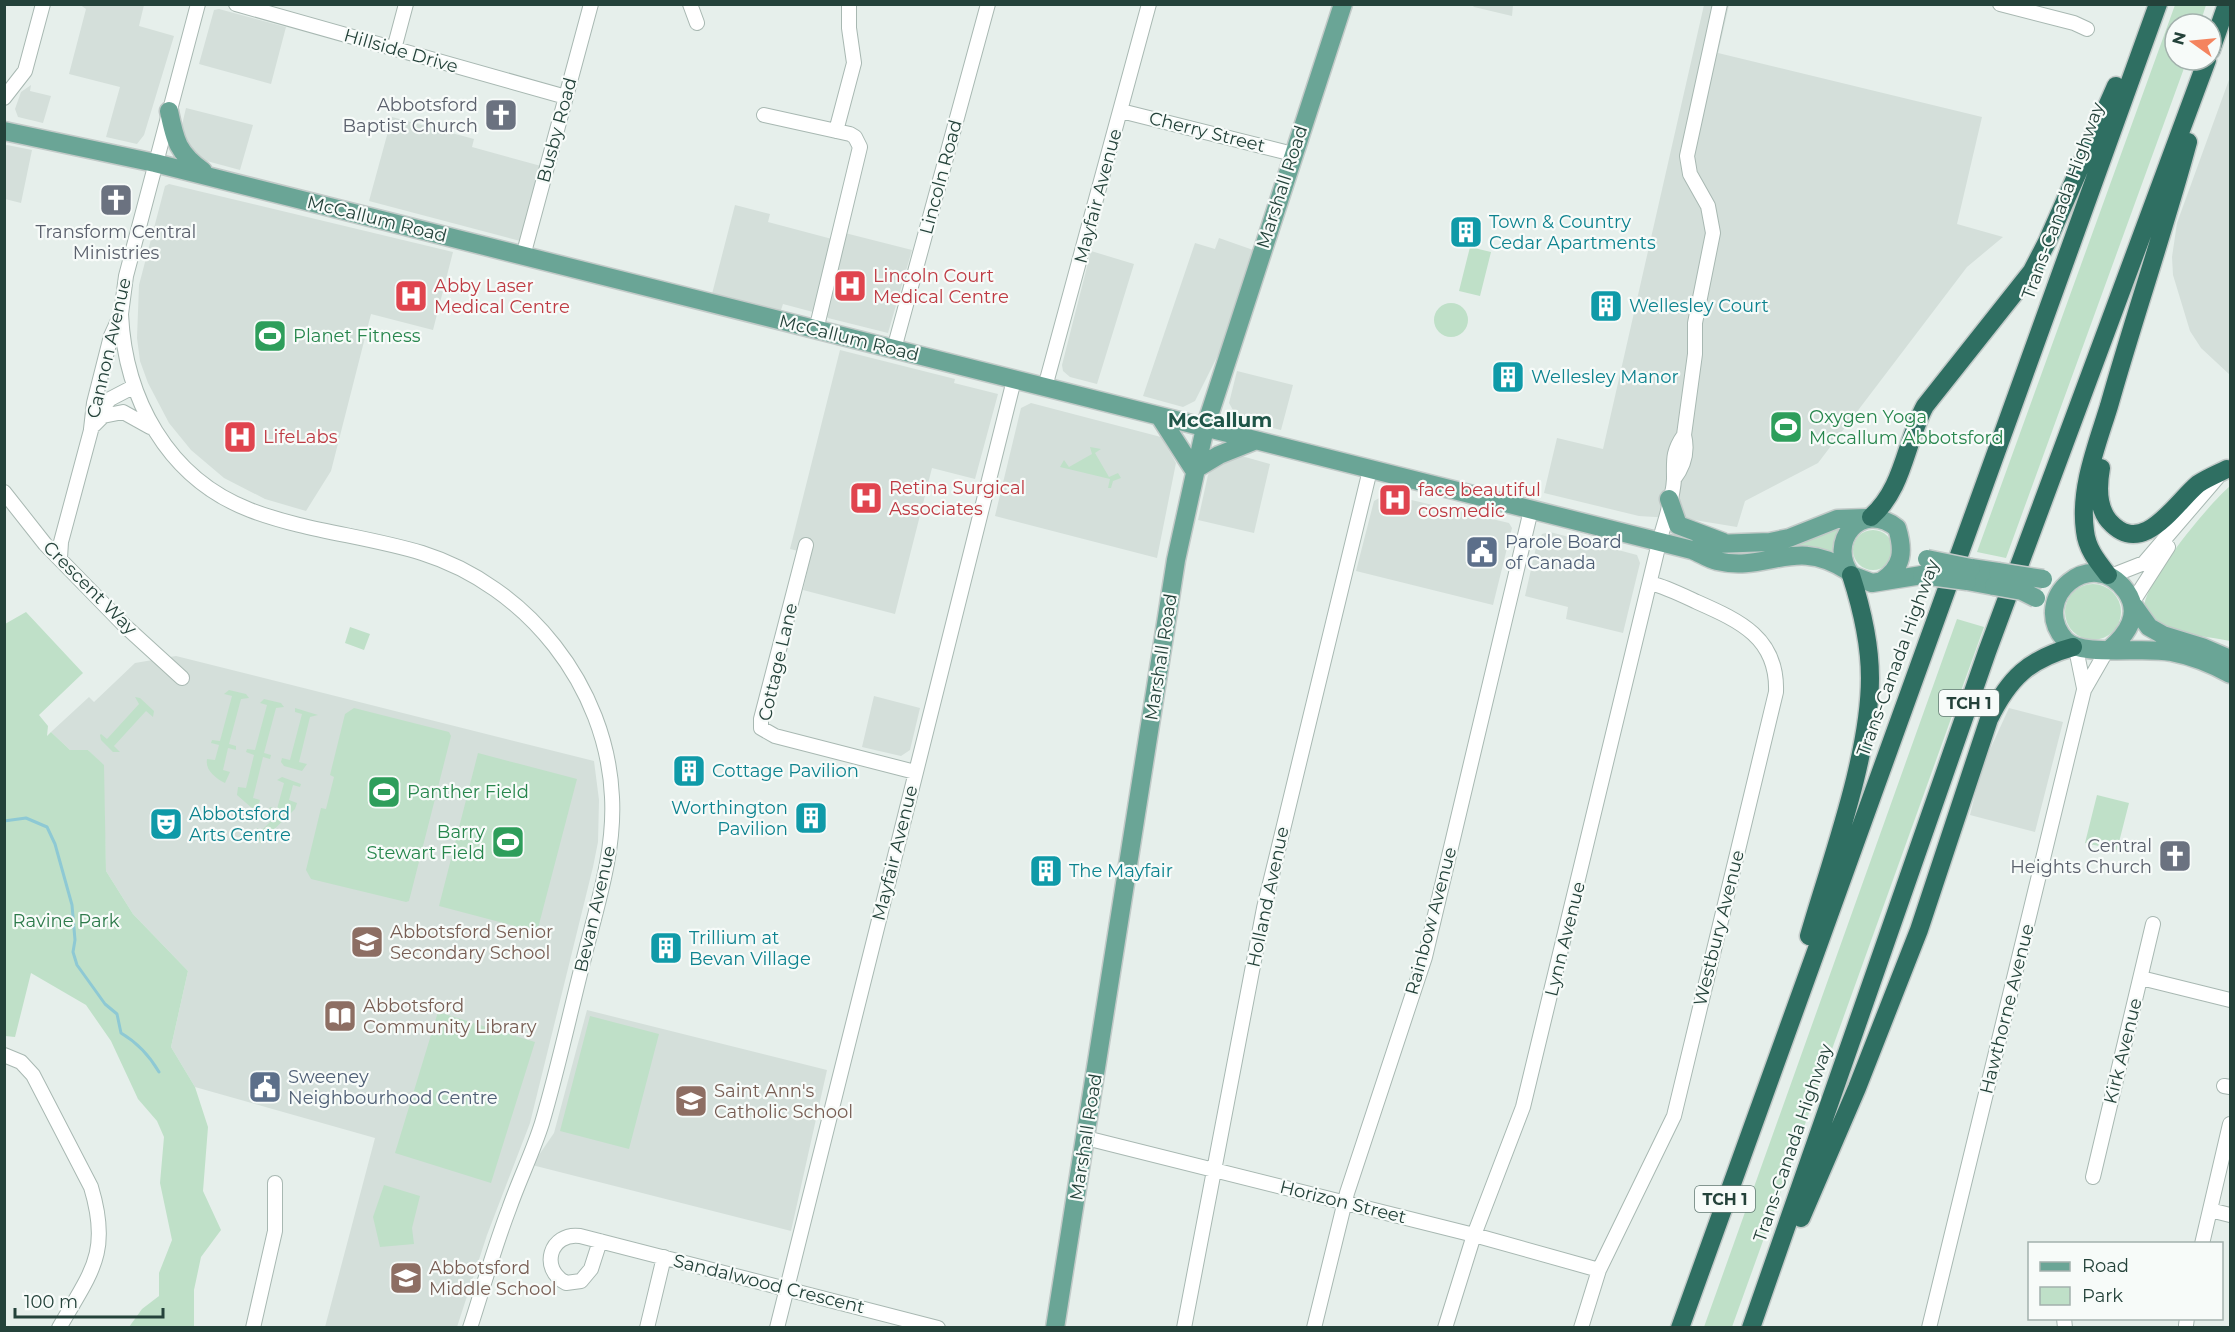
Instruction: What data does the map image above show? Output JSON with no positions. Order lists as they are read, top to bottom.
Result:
{
  "streets": {
    "highway": ["Trans-Canada Highway", "TCH 1"],
    "main road": ["Marshall Road", "McCallum Road"],
    "street": [
      "Hillside Drive",
      "Busby Road",
      "Cherry Street",
      "Lincoln Road",
      "Mayfair Avenue",
      "Cannon Avenue",
      "Crescent Way",
      "Cottage Lane",
      "Holland Avenue",
      "Bevan Avenue",
      "Rainbow Avenue",
      "Westbury Avenue",
      "Lynn Avenue",
      "Hawthorne Avenue",
      "Kirk Avenue",
      "Horizon Street",
      "Sandalwood Crescent"
    ]
  },
  "crossings": [
    ["Hillside Drive", "Busby Road"],
    ["Busby Road", "McCallum Road"],
    ["Cherry Street", "Marshall Road"],
    ["Cherry Street", "Mayfair Avenue"],
    ["Lincoln Road", "McCallum Road"],
    ["Marshall Road", "McCallum Road"],
    ["Marshall Road", "Horizon Street"],
    ["Mayfair Avenue", "McCallum Road"],
    ["Mayfair Avenue", "Cottage Lane"],
    ["Mayfair Avenue", "Sandalwood Crescent"],
    ["McCallum Road", "Cannon Avenue"],
    ["McCallum Road", "Holland Avenue"],
    ["McCallum Road", "Rainbow Avenue"],
    ["McCallum Road", "Lynn Avenue"],
    ["Cannon Avenue", "Crescent Way"],
    ["Cannon Avenue", "Bevan Avenue"],
    ["Holland Avenue", "Horizon Street"],
    ["Rainbow Avenue", "Horizon Street"],
    ["Westbury Avenue", "Lynn Avenue"],
    ["Westbury Avenue", "Horizon Street"],
    ["Lynn Avenue", "Horizon Street"]
  ],
  "districts": ["McCallum"],
  "parks": ["Ravine Park"],
  "places": {
    "church": ["Abbotsford Baptist Church", "Transform Central Ministries", "Central Heights Church"],
    "building": [
      "Town & Country Cedar Apartments",
      "Wellesley Court",
      "Wellesley Manor",
      "Cottage Pavilion",
      "Worthington Pavilion",
      "The Mayfair",
      "Trillium at Bevan Village"
    ],
    "hospital": [
      "Lincoln Court Medical Centre",
      "Abby Laser Medical Centre",
      "LifeLabs",
      "Retina Surgical Associates",
      "face beautiful cosmedic"
    ],
    "sports": [
      "Planet Fitness",
      "Oxygen Yoga Mccallum Abbotsford",
      "Panther Field",
      "Barry Stewart Field"
    ],
    "public building": ["Parole Board of Canada", "Sweeney Neighbourhood Centre"],
    "theatre": ["Abbotsford Arts Centre"],
    "school or university": ["Abbotsford Senior Secondary School", "Saint Ann's Catholic School", "Abbotsford Middle School"],
    "library": ["Abbotsford Community Library"]
  },
  "legend": ["Road", "Park"],
  "scale_bar": "100 m",
  "north": "left"
}
